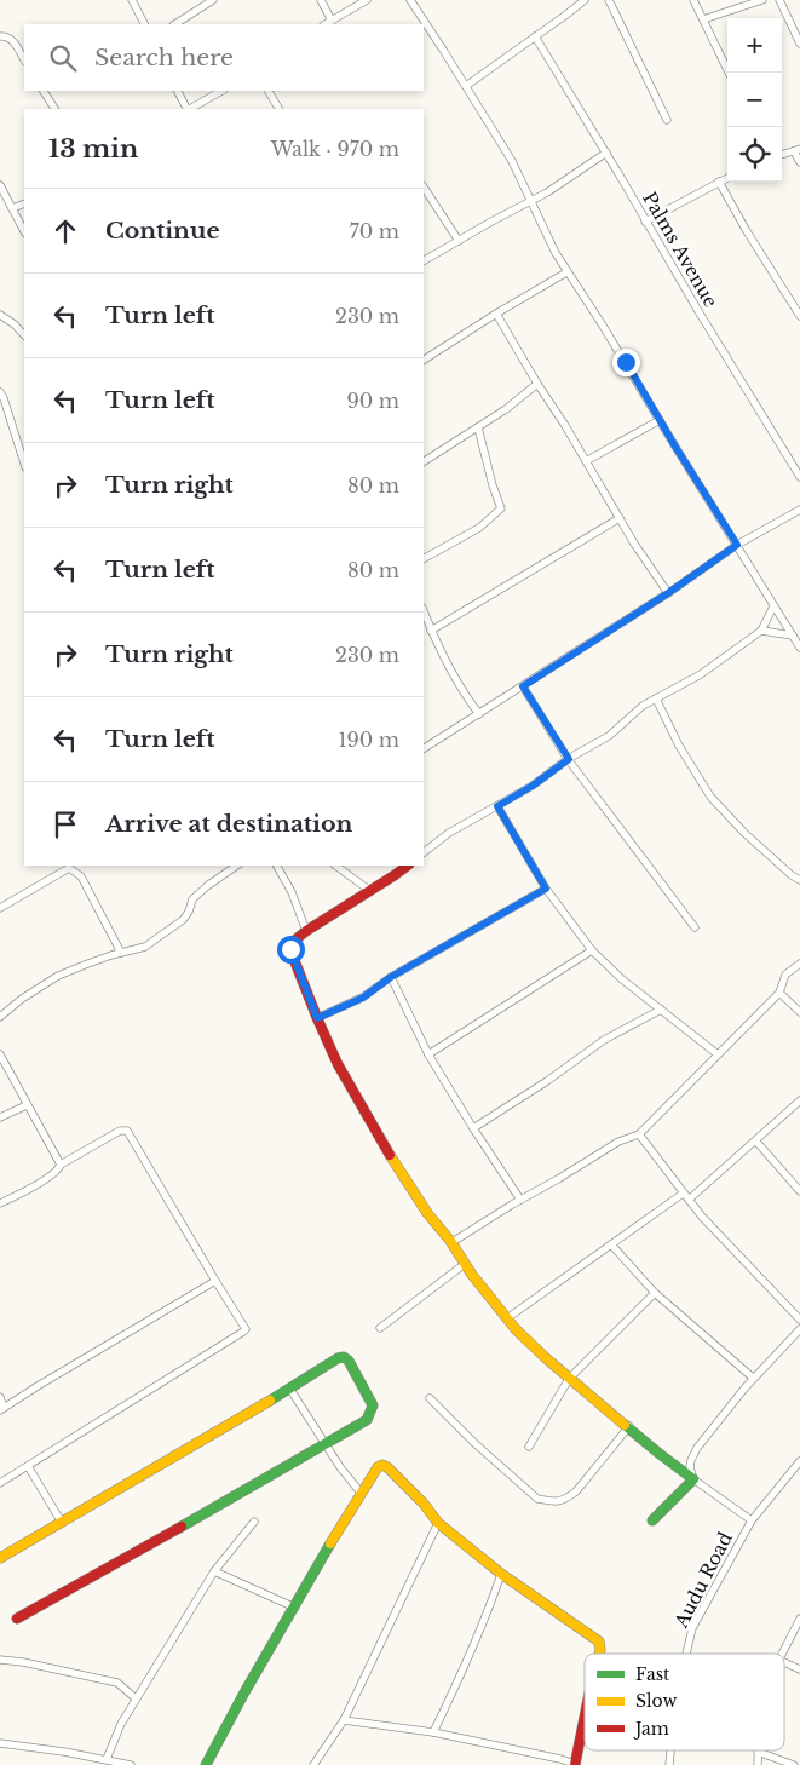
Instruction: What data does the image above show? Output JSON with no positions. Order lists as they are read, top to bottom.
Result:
{
  "streets": {
    "street": ["Palms Avenue", "Audu Road"]
  },
  "legend": ["Fast", "Slow", "Jam"],
  "page": {
    "map_buttons": ["+", "−"],
    "search": "Search here",
    "heading": ["13 min", "Walk · 970 m"],
    "list": [
      ["Continue", "70 m"],
      ["Turn left", "230 m"],
      ["Turn left", "90 m"],
      ["Turn right", "80 m"],
      ["Turn left", "80 m"],
      ["Turn right", "230 m"],
      ["Turn left", "190 m"],
      "Arrive at destination"
    ]
  }
}
